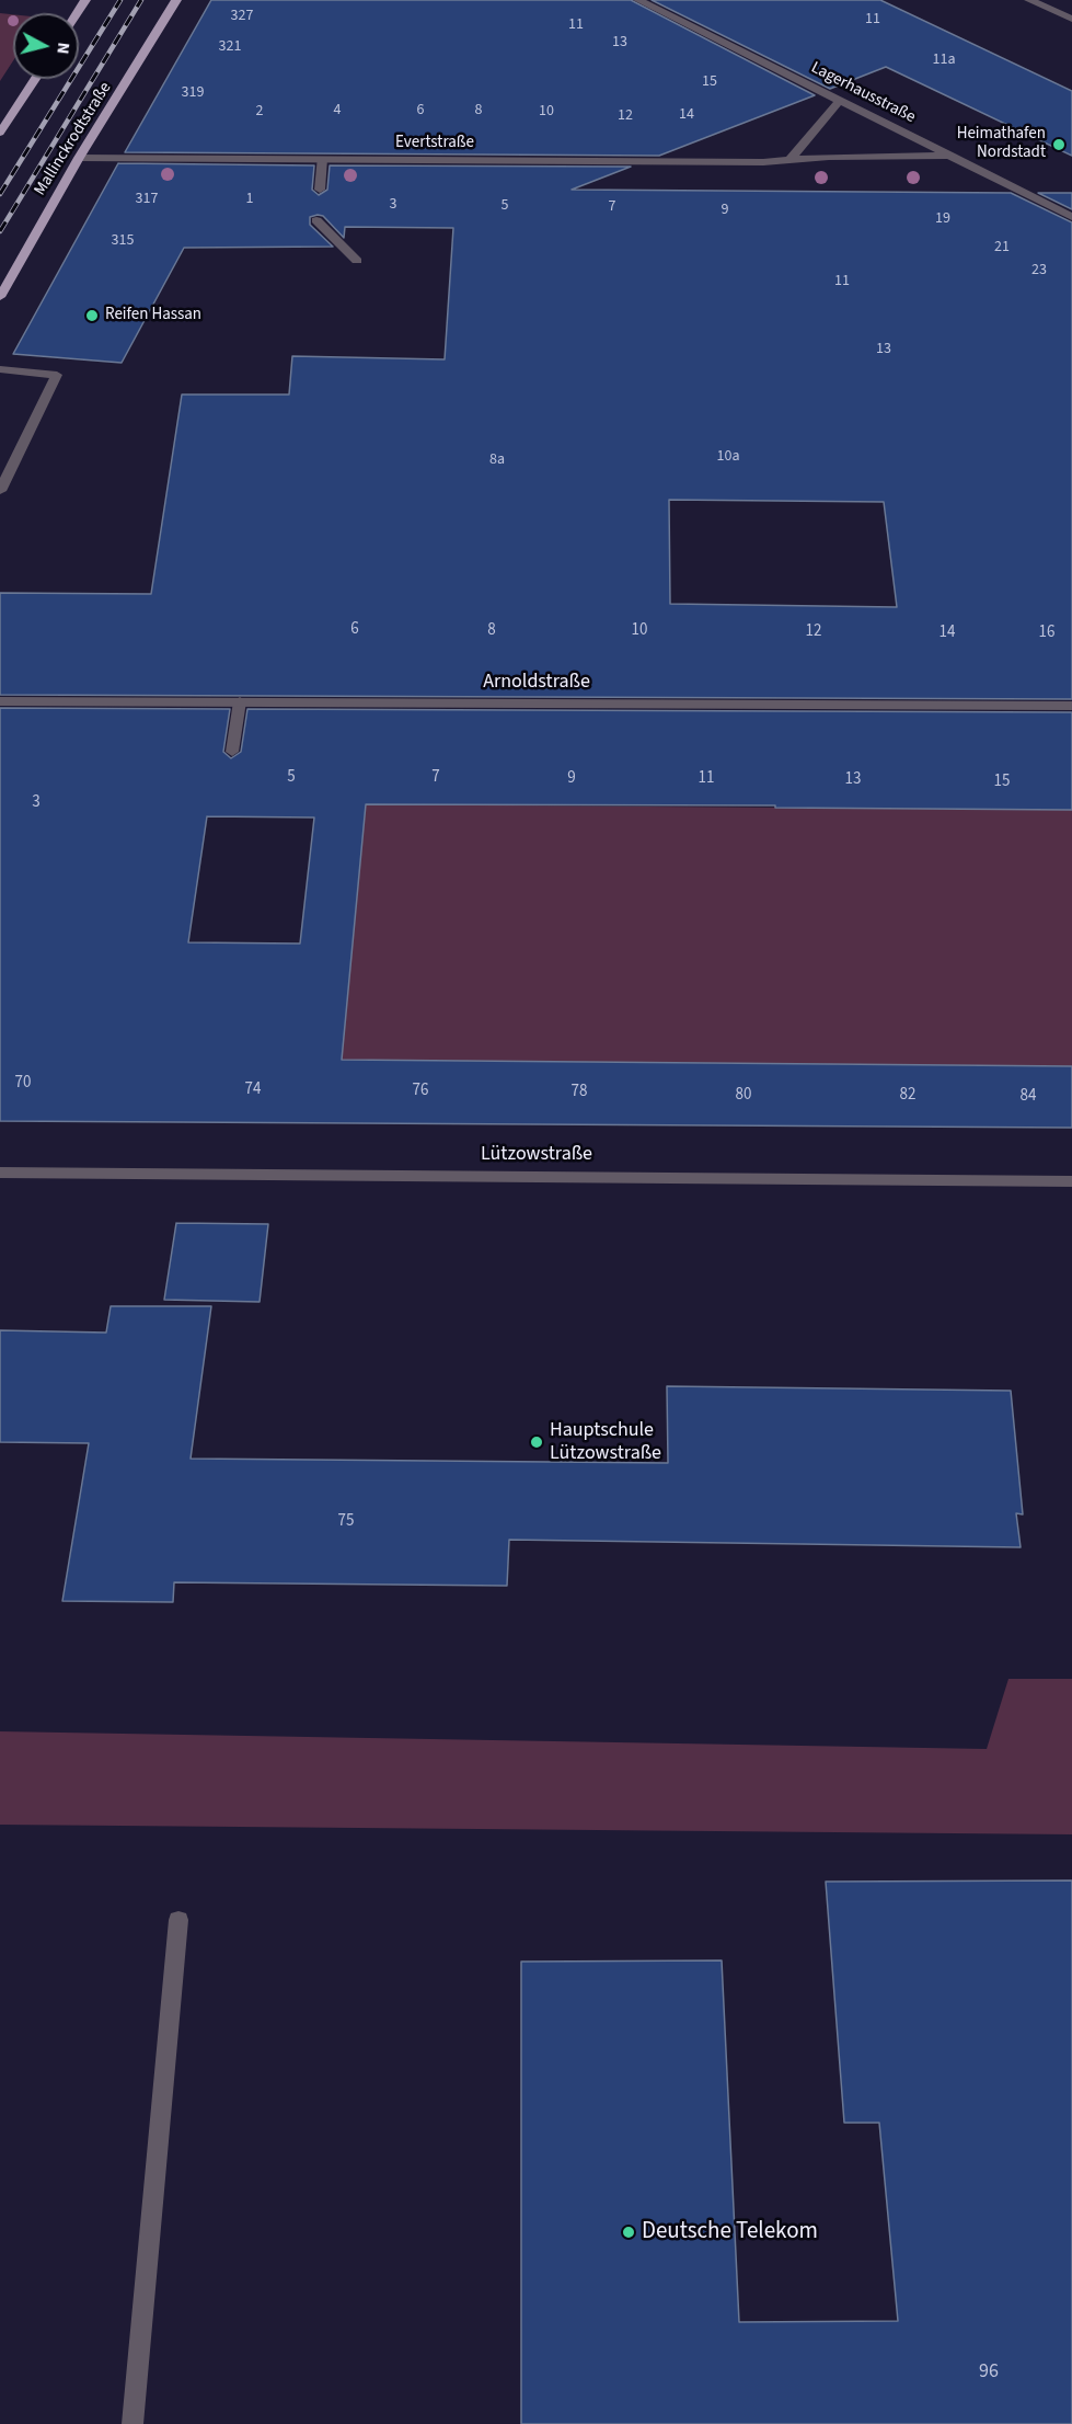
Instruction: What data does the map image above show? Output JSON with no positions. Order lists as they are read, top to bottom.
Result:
{
  "streets": {
    "main road": ["Mallinckrodtstraße"],
    "street": [
      "Lagerhausstraße",
      "Evertstraße",
      "Arnoldstraße",
      "Lützowstraße"
    ]
  },
  "crossings": [
    ["Lagerhausstraße", "Evertstraße"],
    ["Mallinckrodtstraße", "Evertstraße"]
  ],
  "places": [
    "Heimathafen Nordstadt",
    "Reifen Hassan",
    "Hauptschule Lützowstraße",
    "Deutsche Telekom"
  ],
  "house_numbers": [
    "327",
    "11",
    "11",
    "13",
    "321",
    "11a",
    "15",
    "319",
    "4",
    "6",
    "8",
    "2",
    "10",
    "14",
    "12",
    "317",
    "1",
    "3",
    "5",
    "7",
    "9",
    "19",
    "315",
    "21",
    "23",
    "11",
    "13",
    "10a",
    "8a",
    "6",
    "8",
    "10",
    "12",
    "14",
    "16",
    "5",
    "7",
    "9",
    "11",
    "13",
    "15",
    "3",
    "70",
    "74",
    "76",
    "78",
    "80",
    "82",
    "84",
    "75",
    "96"
  ],
  "north": "right"
}
